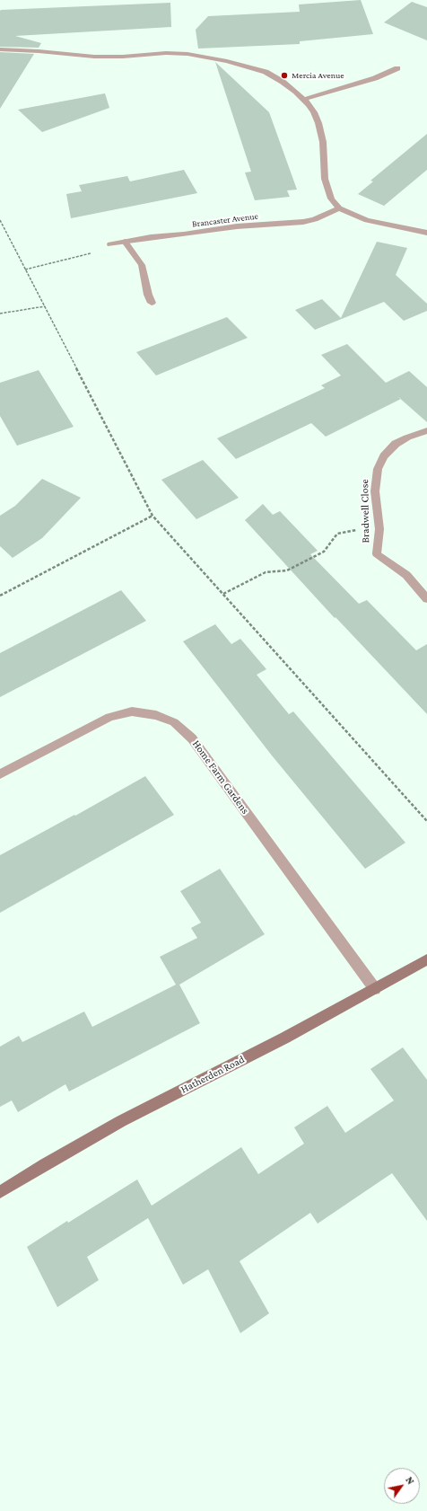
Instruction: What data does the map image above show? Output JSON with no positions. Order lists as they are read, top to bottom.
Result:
{
  "streets": {
    "street": [
      "Brancaster Avenue",
      "Bradwell Close",
      "Home Farm Gardens",
      "Hatherden Road"
    ]
  },
  "crossings": [
    ["Home Farm Gardens", "Hatherden Road"]
  ],
  "places": ["Mercia Avenue"],
  "north": "top right"
}
